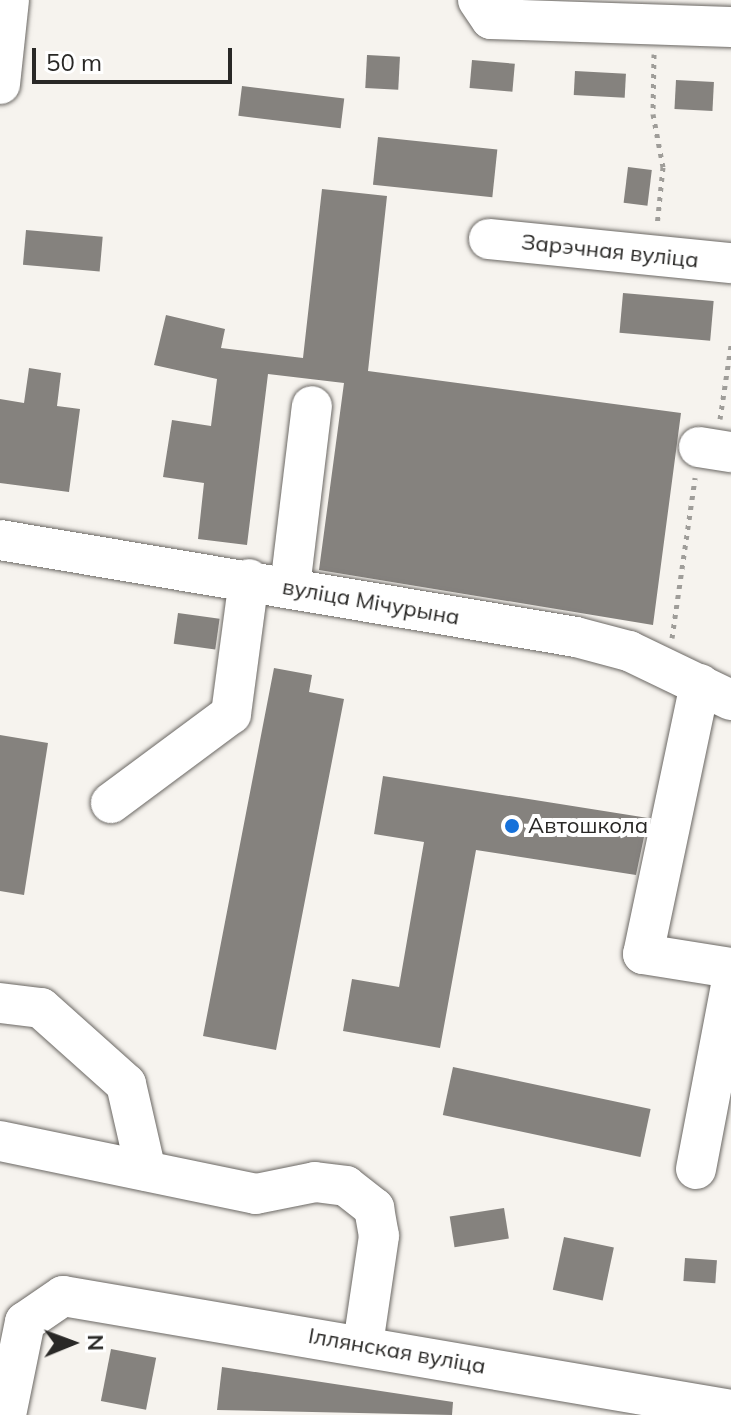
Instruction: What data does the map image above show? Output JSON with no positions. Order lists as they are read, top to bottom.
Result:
{
  "streets": {
    "street": ["Зарэчная вуліца", "вуліца Мічурына", "Іллянская вуліца"]
  },
  "places": ["Автошкола"],
  "scale_bar": "50 m",
  "north": "right"
}
